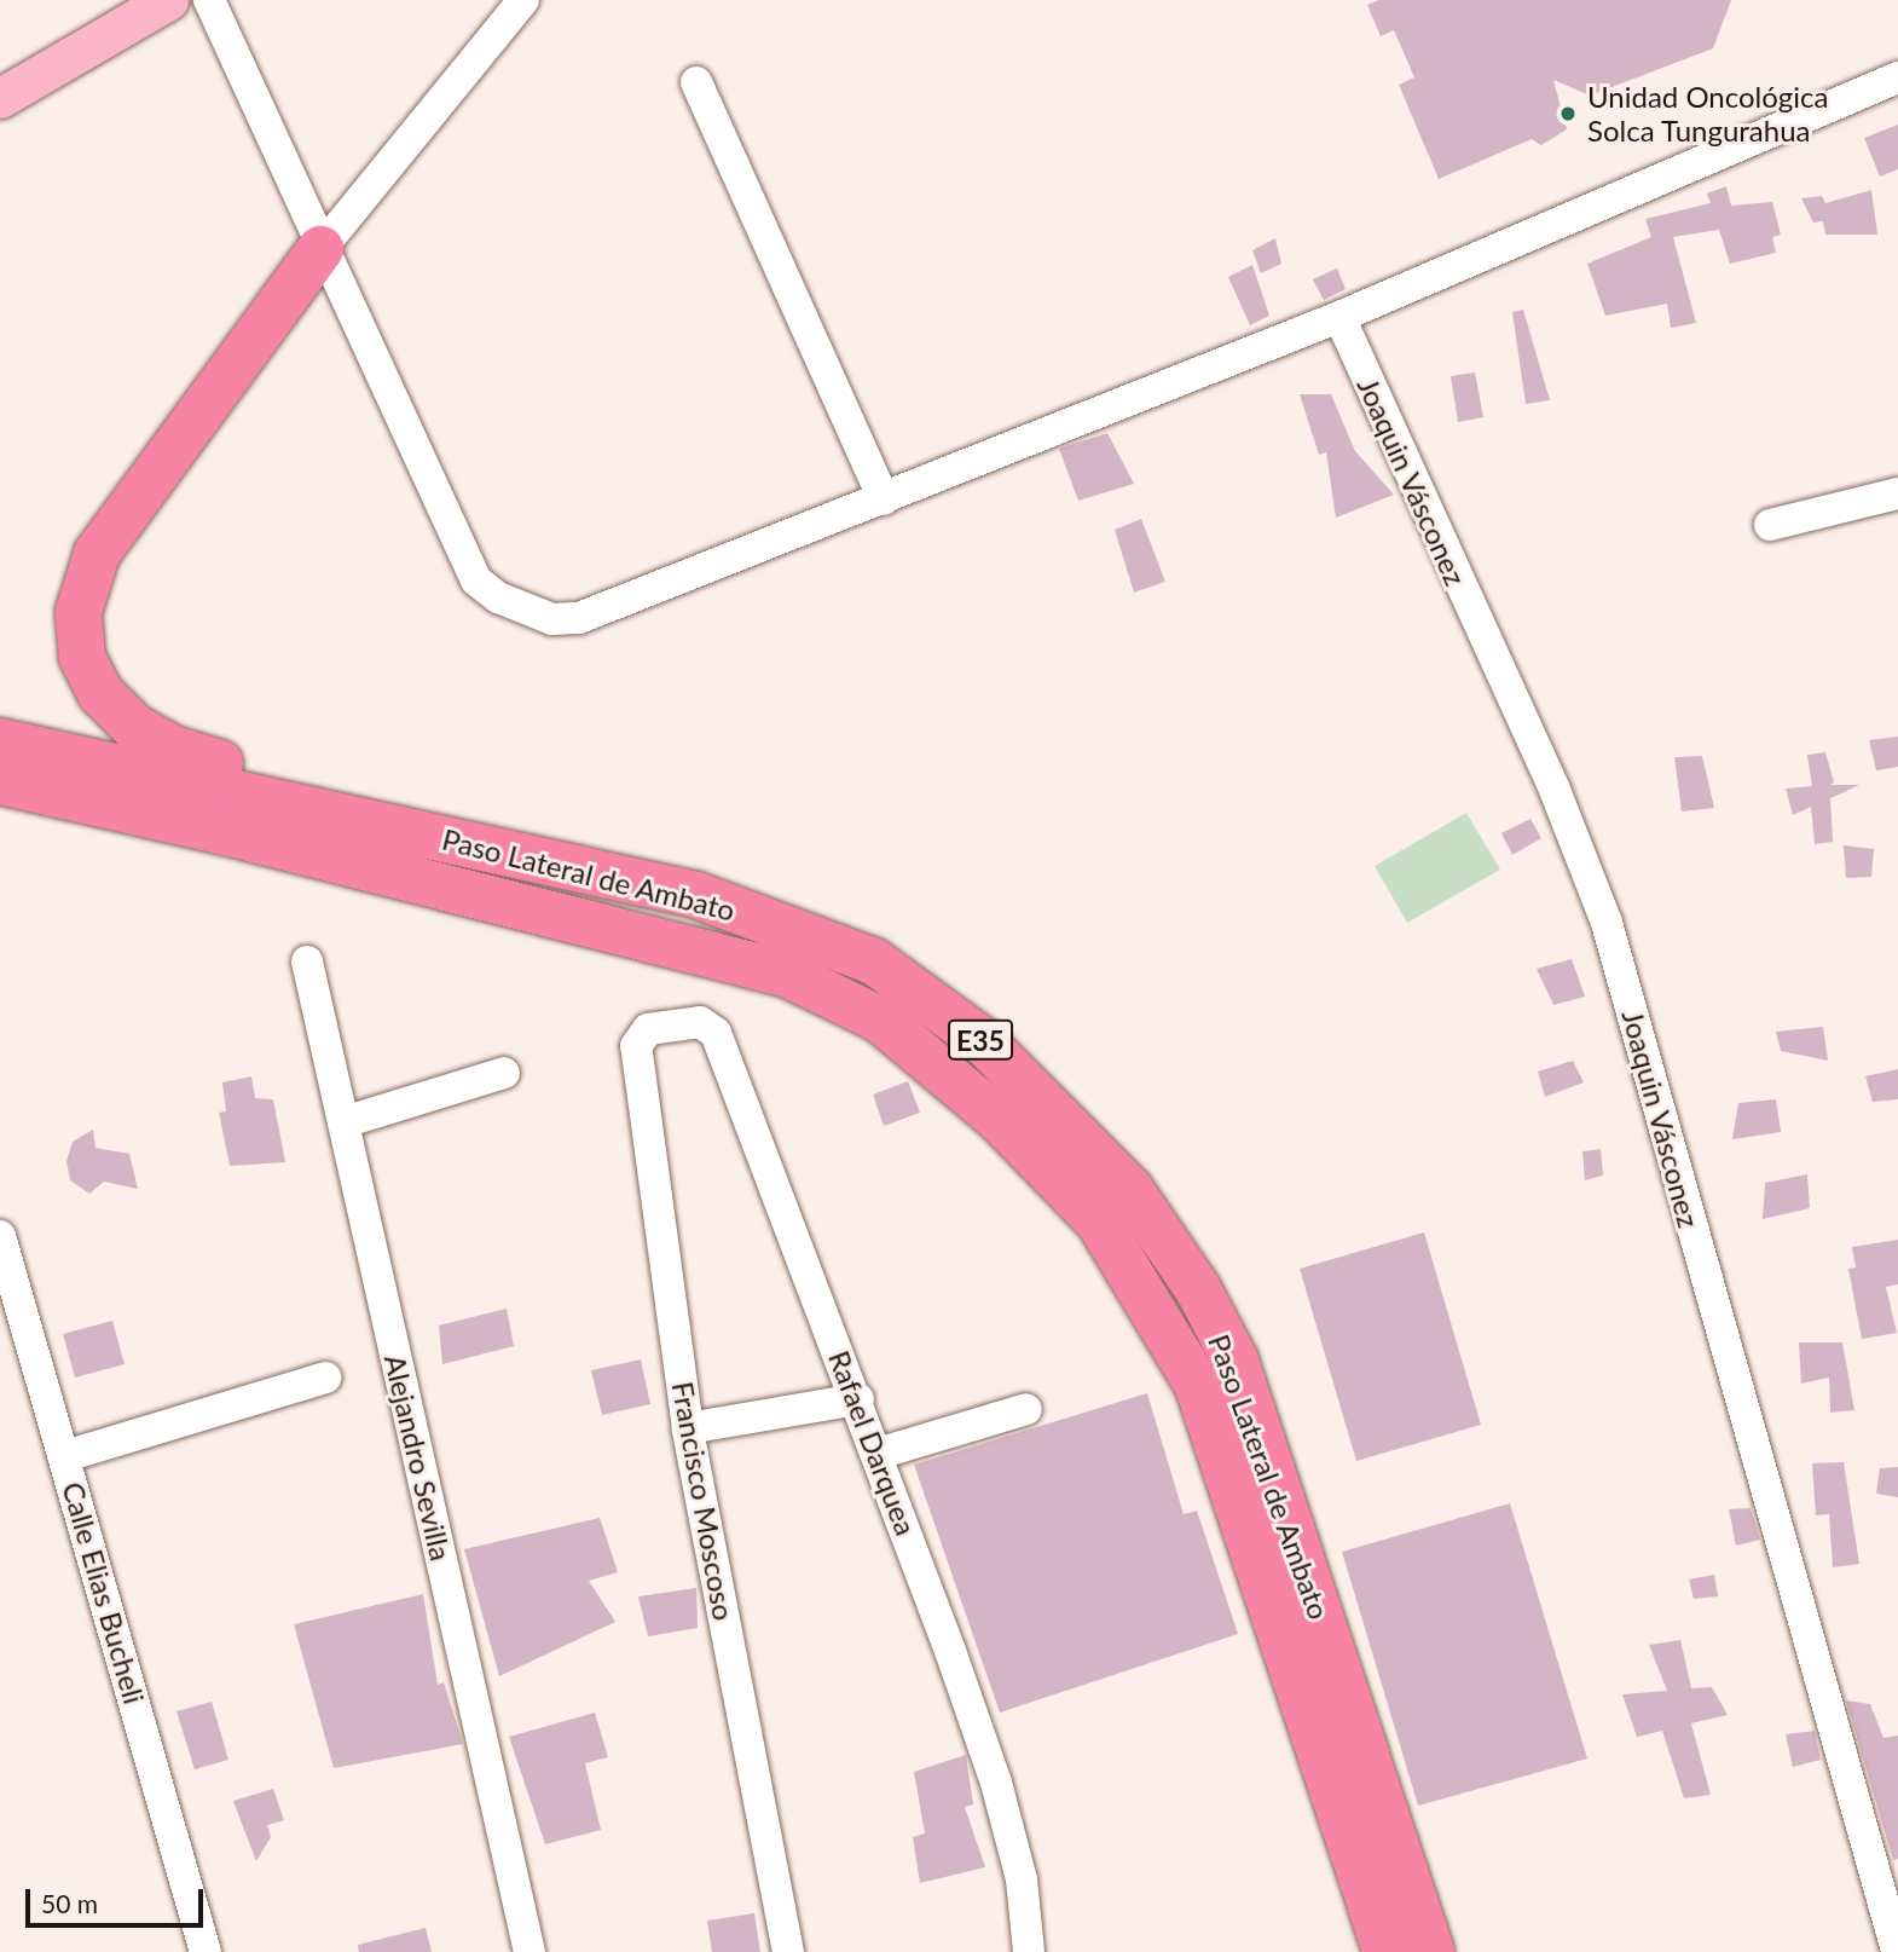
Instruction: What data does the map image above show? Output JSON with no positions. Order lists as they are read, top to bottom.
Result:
{
  "streets": {
    "highway": ["Paso Lateral de Ambato", "E35"],
    "street": [
      "Joaquin Vásconez",
      "Rafael Darquea",
      "Alejandro Sevilla",
      "Francisco Moscoso",
      "Calle Elias Bucheli"
    ]
  },
  "crossings": [
    ["Rafael Darquea", "Francisco Moscoso"]
  ],
  "places": ["Unidad Oncológica Solca Tungurahua"],
  "scale_bar": "50 m"
}
